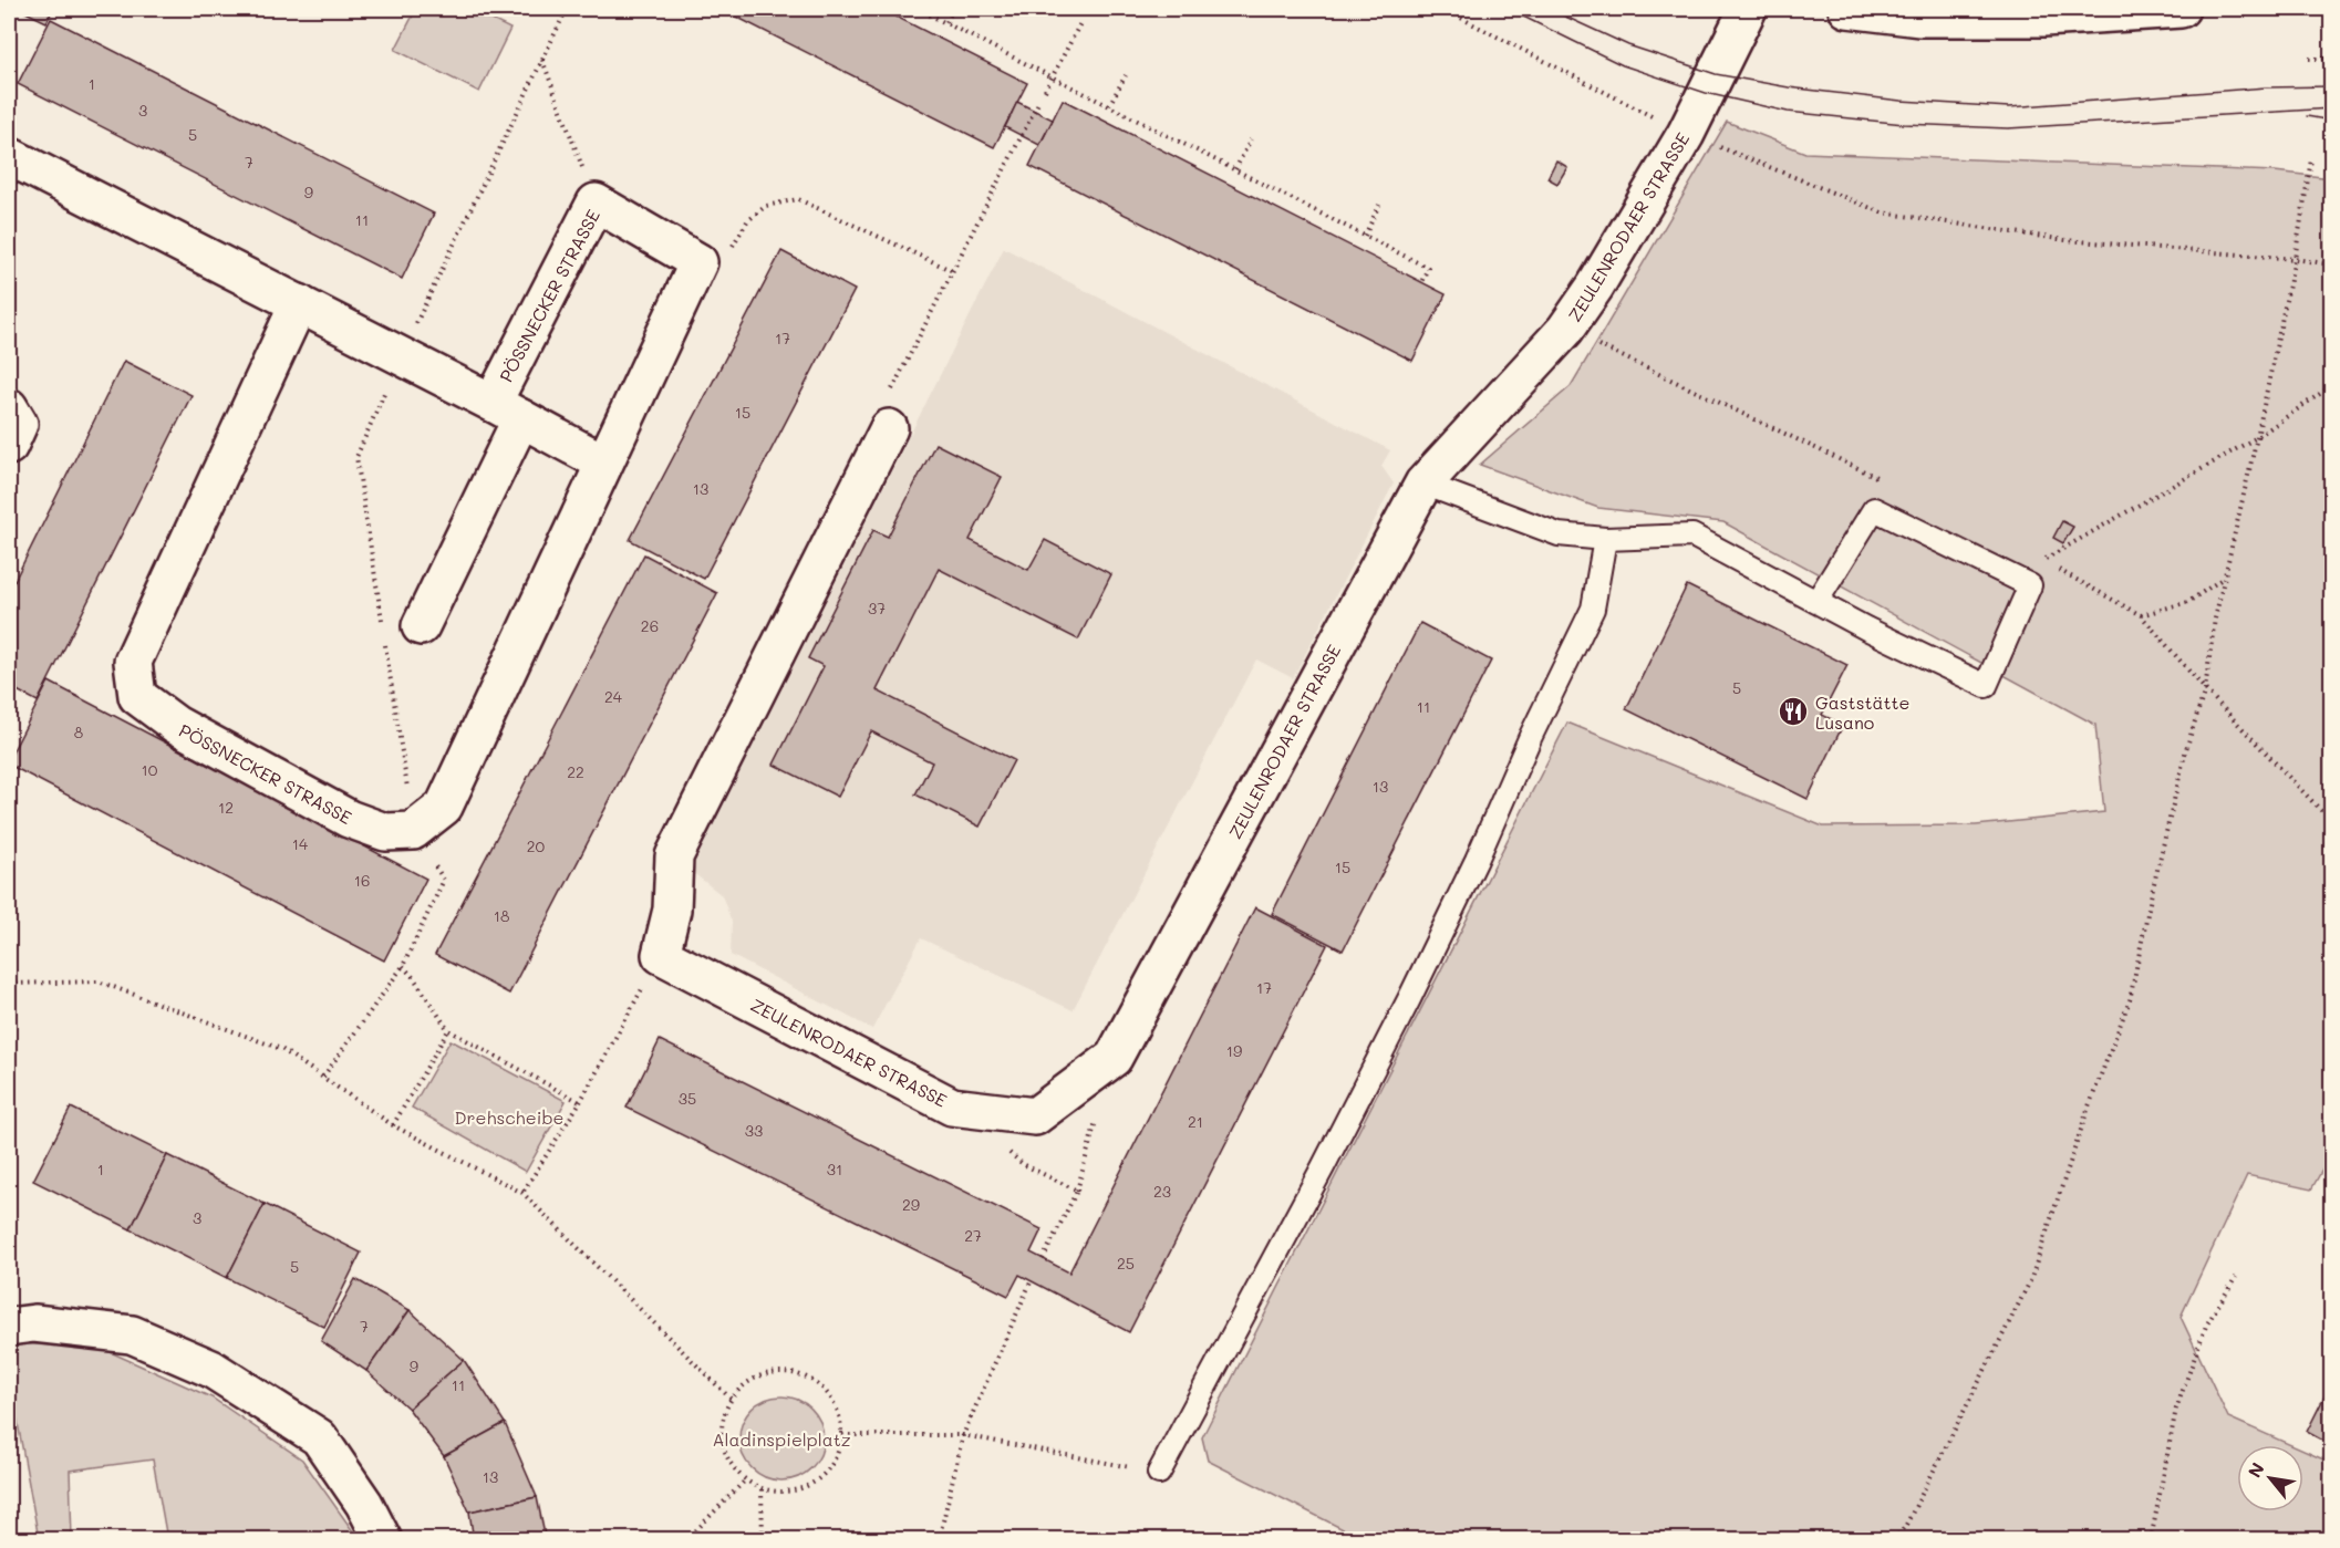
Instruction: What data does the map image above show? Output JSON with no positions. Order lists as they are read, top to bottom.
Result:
{
  "streets": {
    "street": ["ZEULENRODAER STRASSE", "PÖSSNECKER STRASSE"]
  },
  "parks": ["Drehscheibe", "Aladinspielplatz"],
  "places": {
    "restaurant": ["Gaststätte Lusano"]
  },
  "house_numbers": [
    "1",
    "3",
    "5",
    "7",
    "9",
    "11",
    "17",
    "15",
    "13",
    "37",
    "26",
    "5",
    "24",
    "11",
    "8",
    "10",
    "22",
    "13",
    "12",
    "14",
    "20",
    "15",
    "16",
    "18",
    "17",
    "19",
    "35",
    "21",
    "33",
    "1",
    "31",
    "23",
    "29",
    "3",
    "27",
    "25",
    "5",
    "7",
    "9",
    "11",
    "13"
  ],
  "north": "top left"
}
